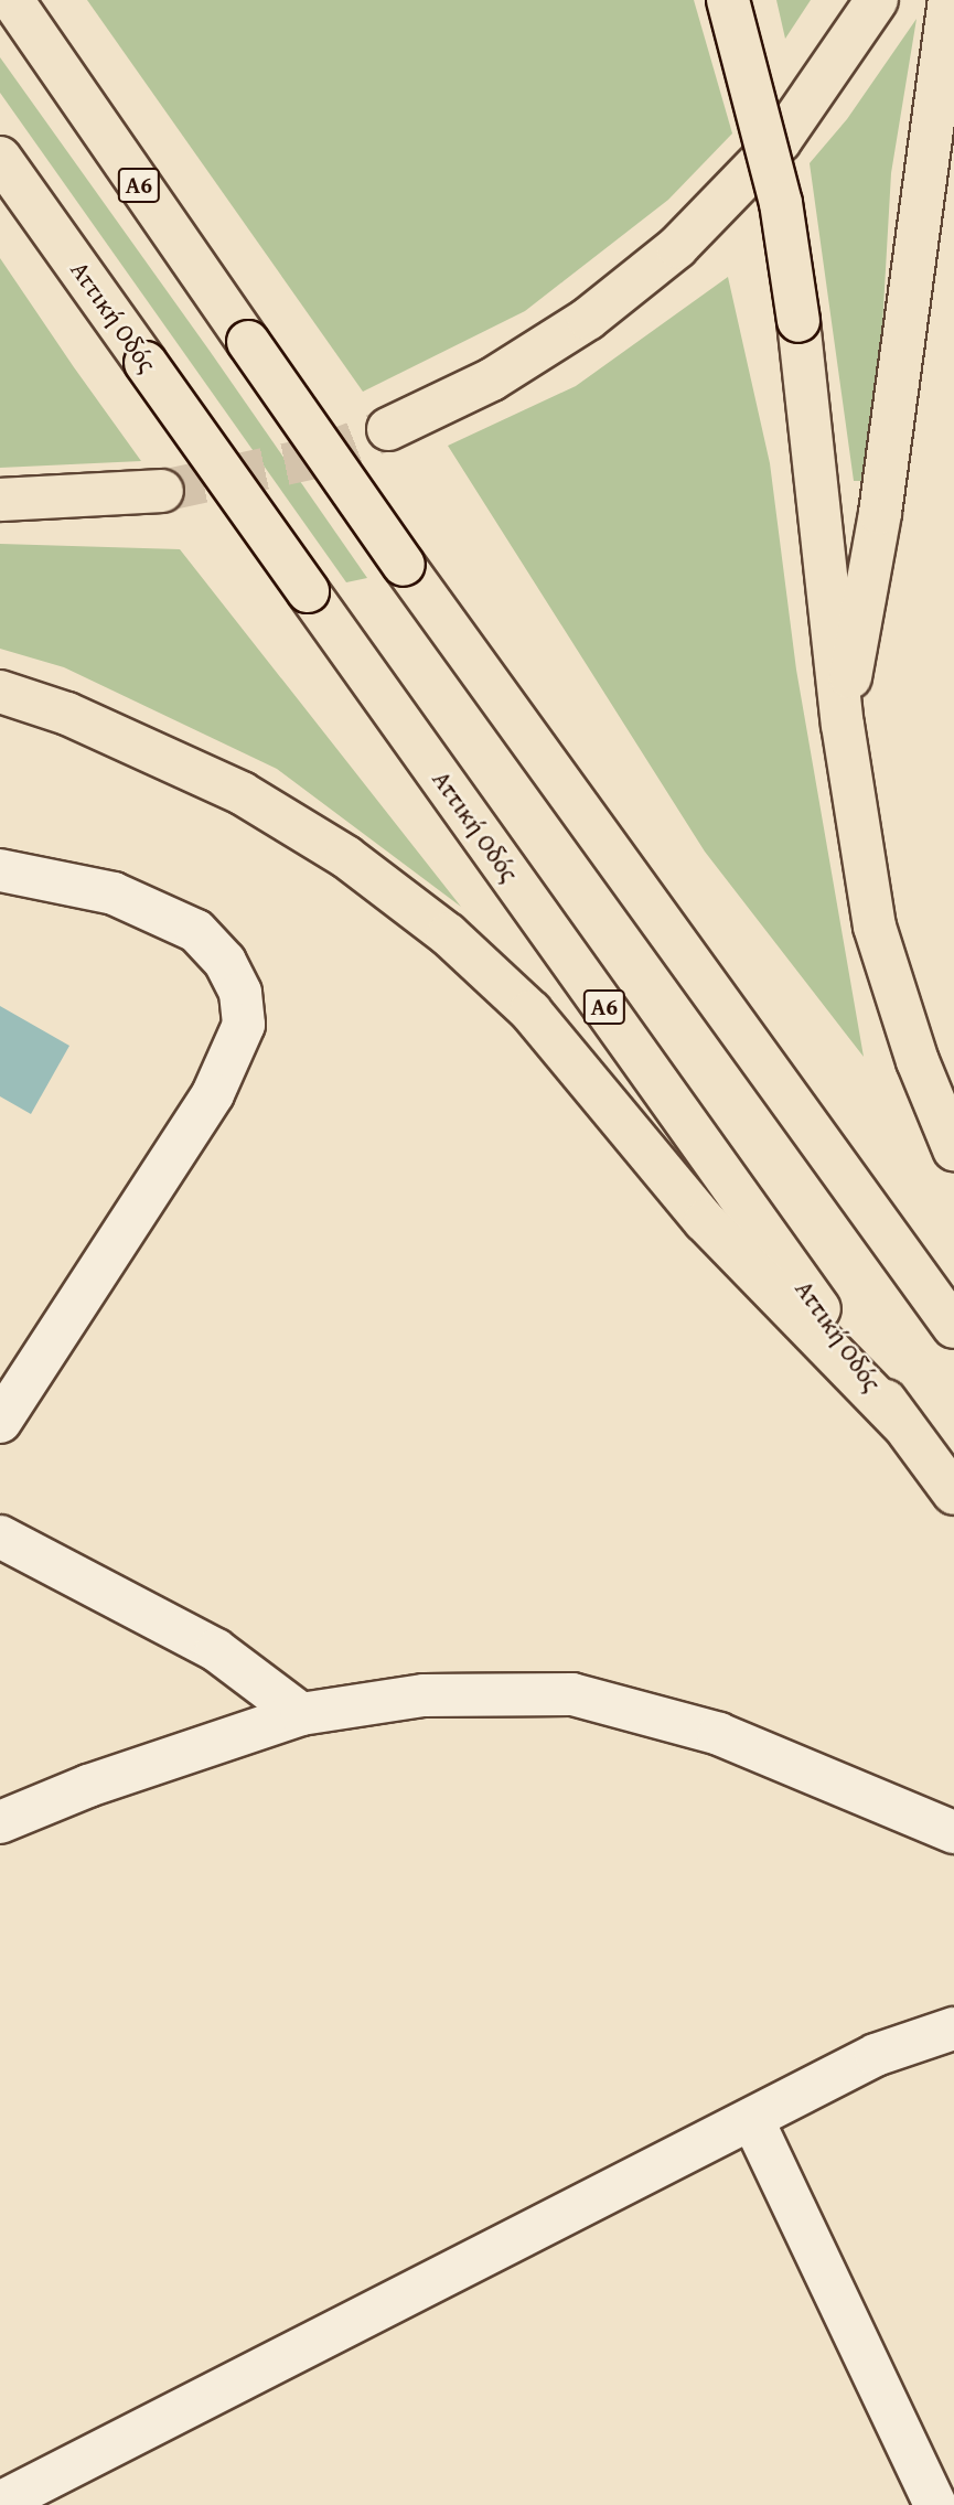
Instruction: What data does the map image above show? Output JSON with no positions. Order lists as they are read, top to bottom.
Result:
{
  "streets": {
    "highway": ["Α6", "Αττική Οδός"]
  }
}
